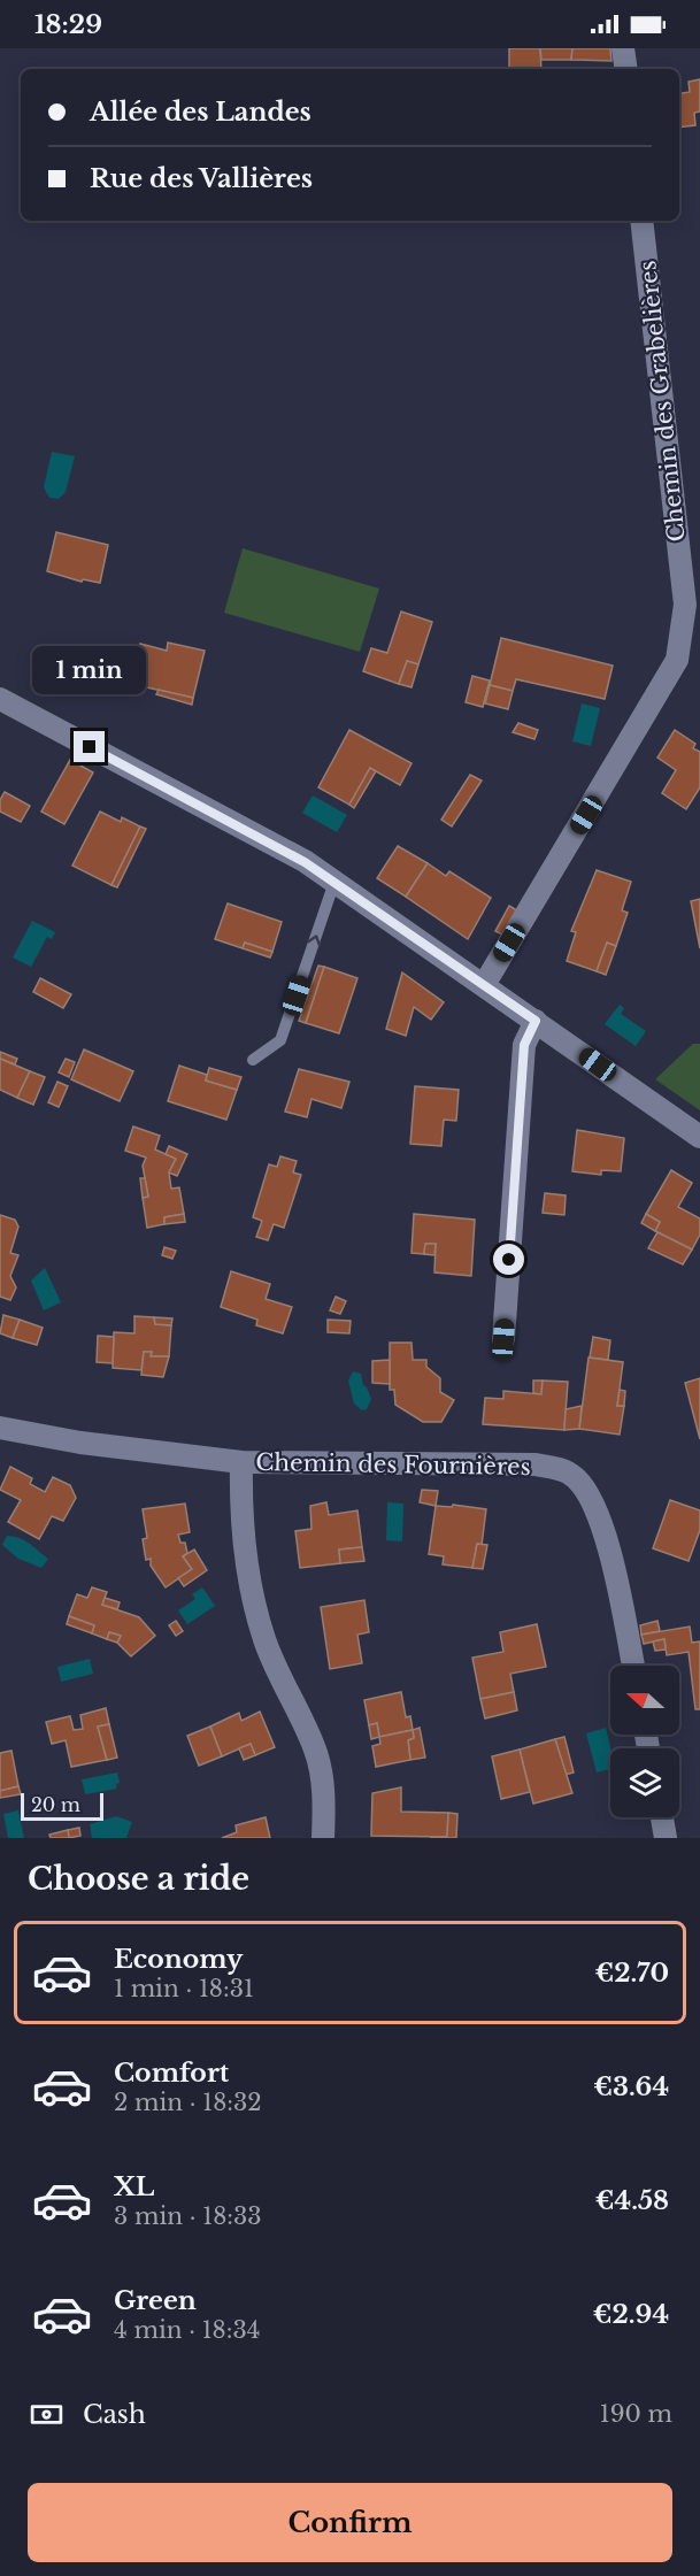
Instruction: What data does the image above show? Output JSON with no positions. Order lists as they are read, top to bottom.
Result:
{
  "streets": {
    "street": ["Chemin des Grabelières", "Chemin des Fournières"]
  },
  "scale_bar": "20 m",
  "north": "left",
  "page": {
    "status": "18:29",
    "banner": ["Allée des Landes", "Rue des Vallières"],
    "bubble": "1 min",
    "scale": "20 m",
    "heading": "Choose a ride",
    "list": [
      {
        "name": "Economy",
        "note": "1 min · 18:31",
        "value": "€2.70"
      },
      {
        "name": "Comfort",
        "note": "2 min · 18:32",
        "value": "€3.64"
      },
      {
        "name": "XL",
        "note": "3 min · 18:33",
        "value": "€4.58"
      },
      {
        "name": "Green",
        "note": "4 min · 18:34",
        "value": "€2.94"
      }
    ],
    "pay": ["Cash", "190 m"],
    "buttons": "Confirm"
  }
}
